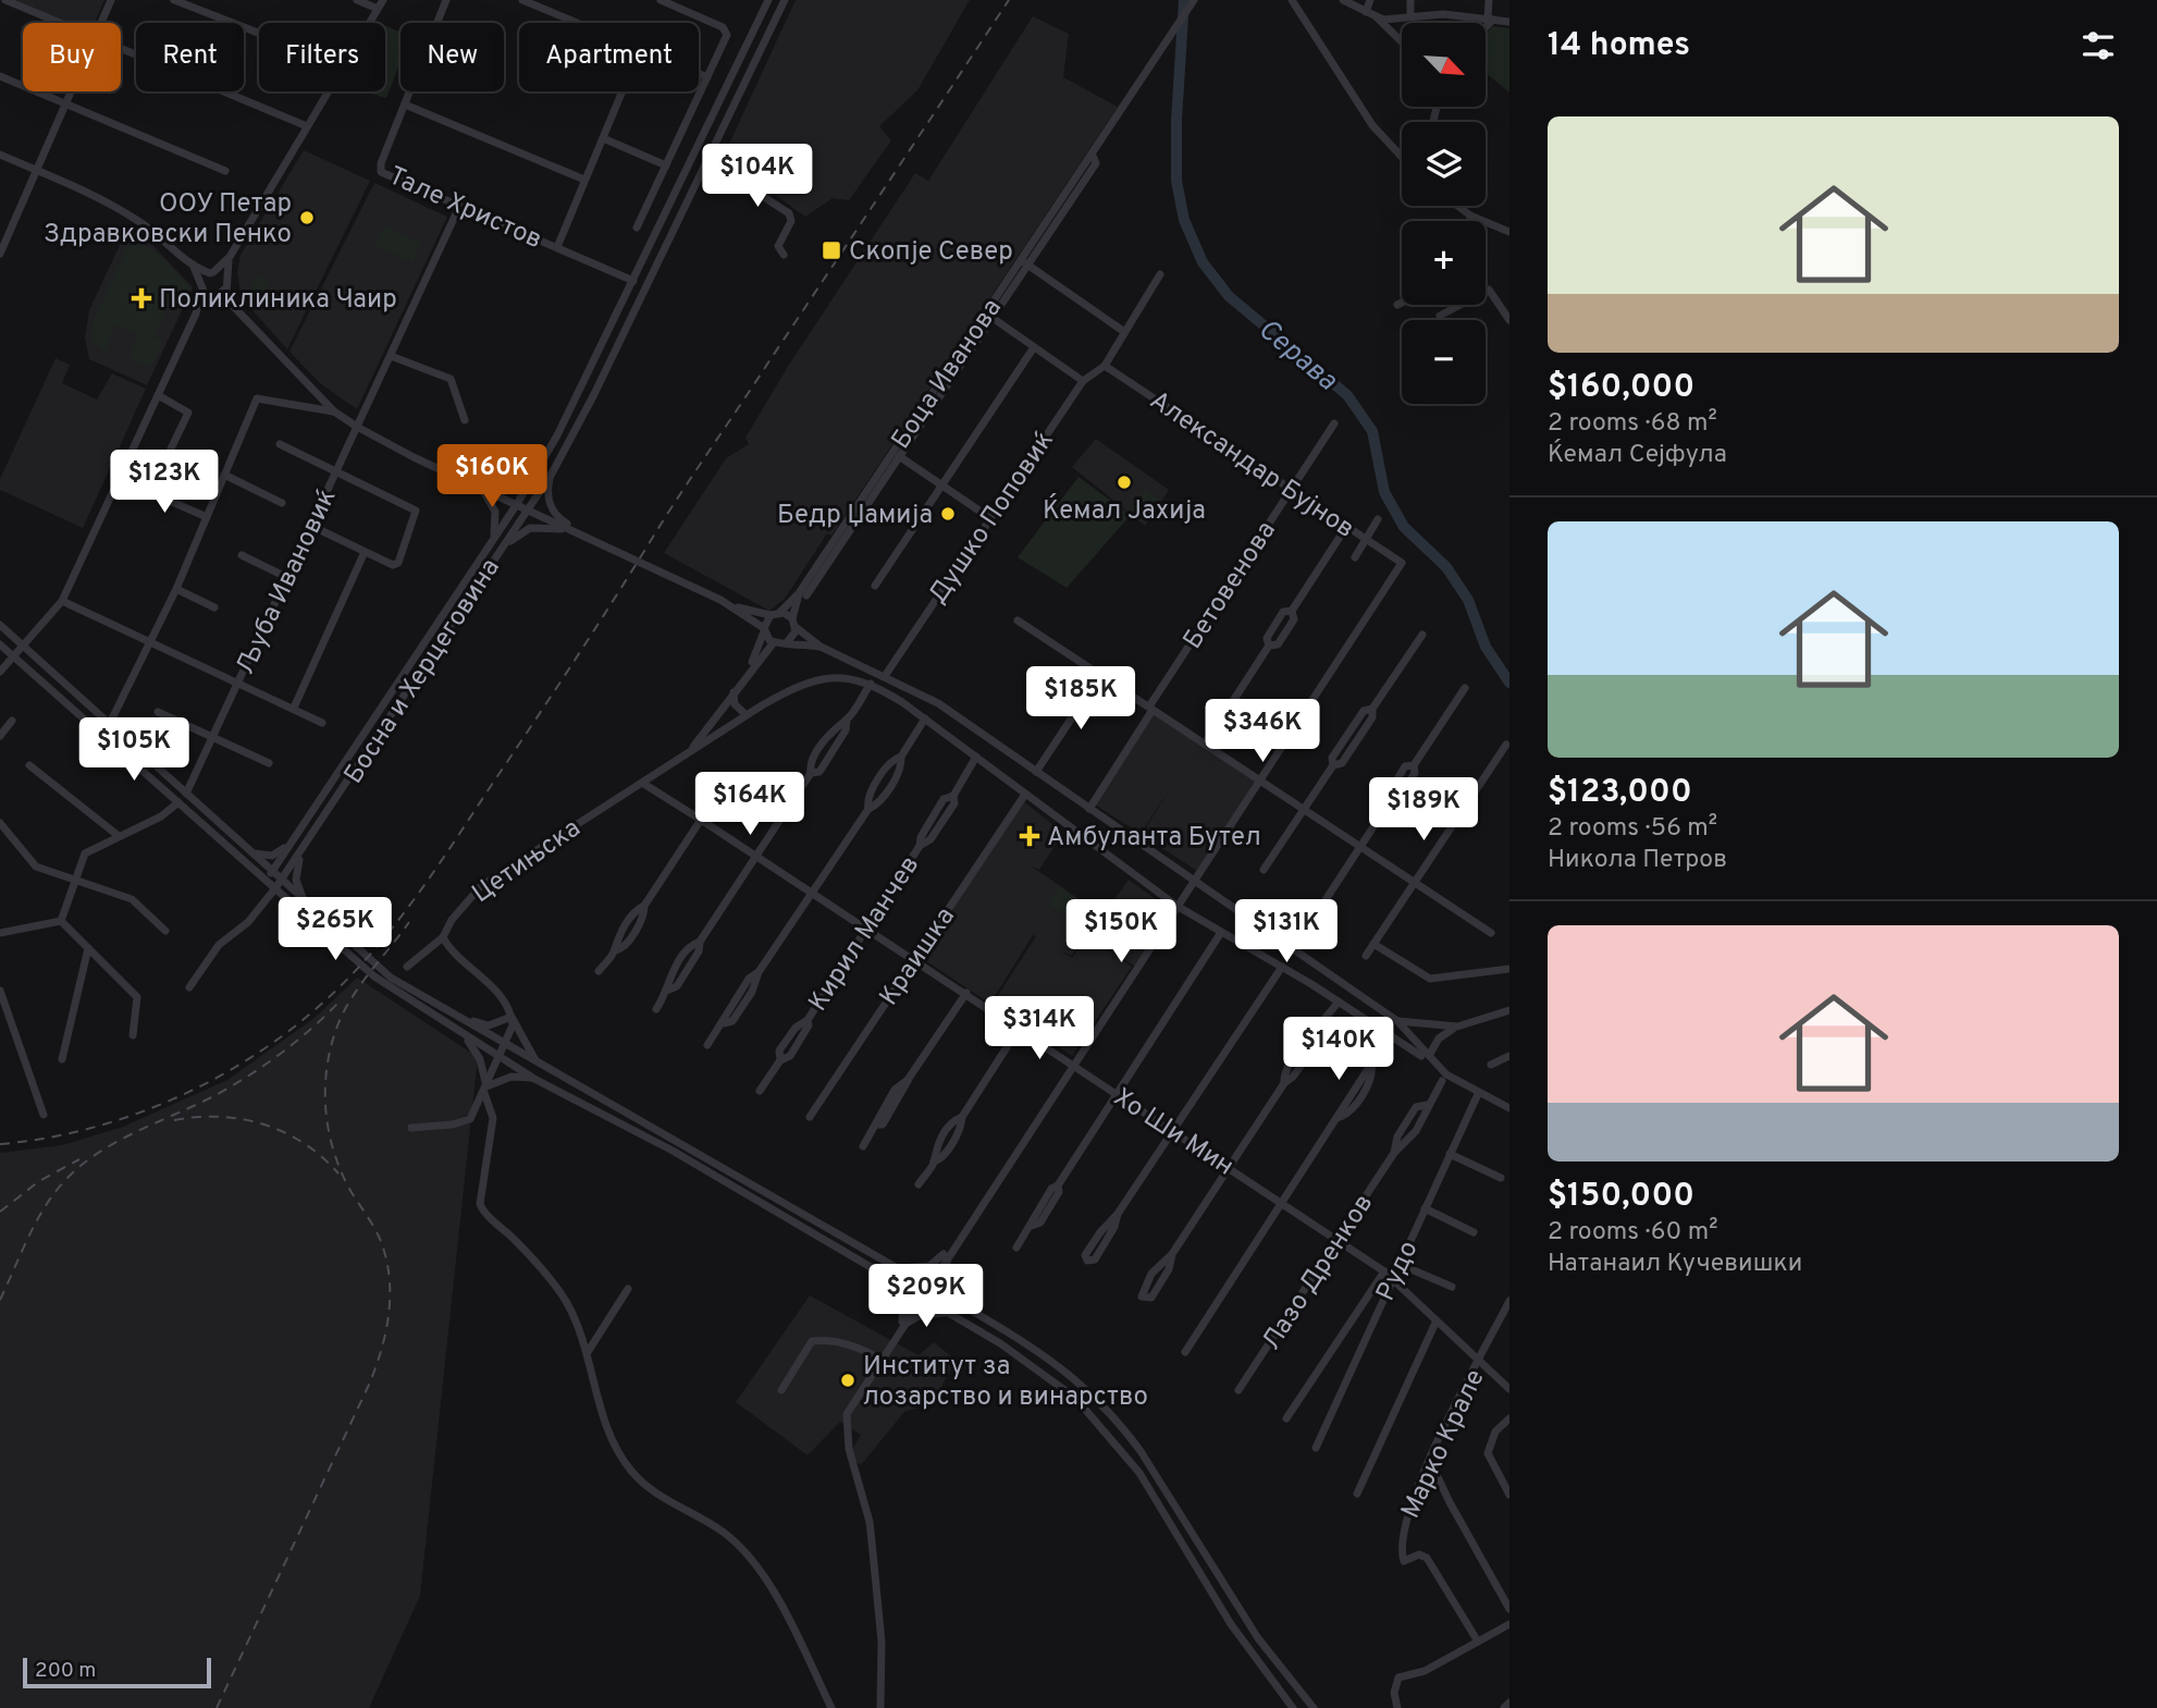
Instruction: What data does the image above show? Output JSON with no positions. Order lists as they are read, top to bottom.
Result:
{
  "streets": {
    "street": [
      "Тале Христов",
      "Боца Иванова",
      "Александар Бујнов",
      "Душко Поповиќ",
      "Љуба Ивановиќ",
      "Бетовенова",
      "Босна и Херцеговина",
      "Цетињска",
      "Кирил Манчев",
      "Краишка",
      "Хо Ши Мин",
      "Рудо",
      "Лазо Дренков",
      "Марко Крале"
    ]
  },
  "crossings": [
    ["Тале Христов", "Љуба Ивановиќ"],
    ["Тале Христов", "Босна и Херцеговина"],
    ["Александар Бујнов", "Душко Поповиќ"],
    ["Александар Бујнов", "Бетовенова"],
    ["Цетињска", "Хо Ши Мин"],
    ["Кирил Манчев", "Хо Ши Мин"],
    ["Краишка", "Хо Ши Мин"],
    ["Хо Ши Мин", "Рудо"],
    ["Хо Ши Мин", "Лазо Дренков"],
    ["Хо Ши Мин", "Марко Крале"]
  ],
  "water": ["Серава"],
  "places": {
    "other": [
      "ООУ Петар Здравковски Пенко",
      "Ќемал Јахија",
      "Бедр Џамија",
      "Институт за лозарство и винарство"
    ],
    "transit": ["Скопје Север"],
    "health": ["Поликлиника Чаир", "Амбуланта Бутел"]
  },
  "scale_bar": "200 m",
  "north": "bottom right",
  "page": {
    "heading": "14 homes",
    "map_buttons": ["+", "−"],
    "chip": [
      "Buy",
      "Rent",
      "Filters",
      "New",
      "Apartment"
    ],
    "list": [
      {
        "name": "$160,000",
        "note": "2 rooms · 68 m² · Ќемал Сејфула"
      },
      {
        "name": "$123,000",
        "note": "2 rooms · 56 m² · Никола Петров"
      },
      {
        "name": "$150,000",
        "note": "2 rooms · 60 m² · Натанаил Кучевишки"
      }
    ],
    "price": [
      "$104K",
      "$160K",
      "$123K",
      "$185K",
      "$346K",
      "$105K",
      "$164K",
      "$189K",
      "$265K",
      "$150K",
      "$131K",
      "$314K",
      "$140K",
      "$209K"
    ],
    "scale": "200 m"
  }
}
